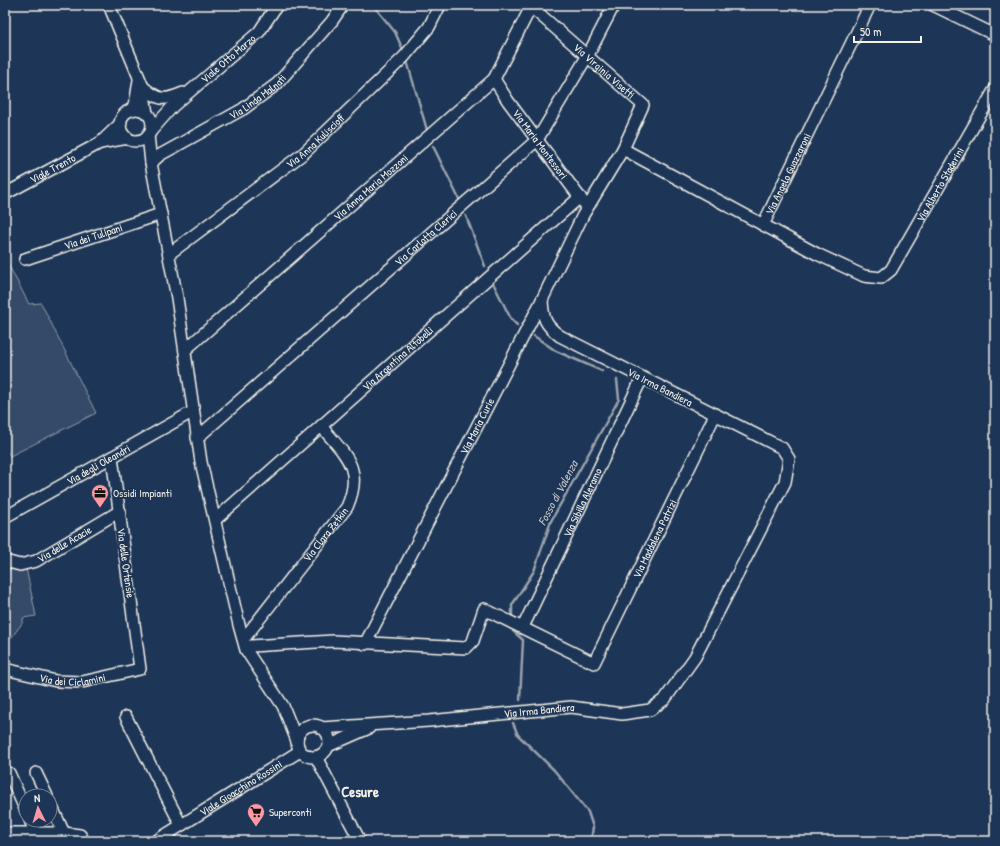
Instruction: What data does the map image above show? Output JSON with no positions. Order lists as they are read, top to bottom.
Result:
{
  "streets": {
    "street": [
      "Viale Otto Marzo",
      "Via Virginia Visetti",
      "Via Linda Malnati",
      "Via Anna Kuliscioff",
      "Via Maria Montessori",
      "Viale Trento",
      "Via Angelo Guazzaroni",
      "Via Alberto Staderini",
      "Via Anna Maria Mozzoni",
      "Via dei Tulipani",
      "Via Carlotta Clerici",
      "Via Argentina Altobelli",
      "Via Irma Bandiera",
      "Via Maria Curie",
      "Via degli Oleandri",
      "Via Sibilla Aleramo",
      "Via Clara Zetkin",
      "Via Maddalena Patrizi",
      "Via delle Acacie",
      "Via delle Ortensie",
      "Via dei Ciclamini",
      "Viale Gioacchino Rossini"
    ]
  },
  "crossings": [
    ["Viale Otto Marzo", "Viale Trento"],
    ["Via Virginia Visetti", "Via Maria Montessori"],
    ["Via Virginia Visetti", "Via Anna Maria Mozzoni"],
    ["Via Virginia Visetti", "Via Carlotta Clerici"],
    ["Via Virginia Visetti", "Via Maria Curie"],
    ["Via Maria Montessori", "Via Anna Maria Mozzoni"],
    ["Via Maria Montessori", "Via Carlotta Clerici"],
    ["Via Maria Montessori", "Via Argentina Altobelli"],
    ["Via Maria Montessori", "Via Maria Curie"],
    ["Via Angelo Guazzaroni", "Via Alberto Staderini"],
    ["Via Argentina Altobelli", "Via Clara Zetkin"],
    ["Via Irma Bandiera", "Via Maria Curie"],
    ["Via Irma Bandiera", "Via Sibilla Aleramo"],
    ["Via Irma Bandiera", "Via Maddalena Patrizi"],
    ["Via Irma Bandiera", "Viale Gioacchino Rossini"],
    ["Via degli Oleandri", "Via delle Ortensie"],
    ["Via Sibilla Aleramo", "Via Maddalena Patrizi"],
    ["Via delle Acacie", "Via delle Ortensie"],
    ["Via delle Ortensie", "Via dei Ciclamini"]
  ],
  "districts": ["Cesure"],
  "water": ["Fosso di Valenza"],
  "places": {
    "office": ["Ossidi Impianti"],
    "supermarket": ["Superconti"]
  },
  "scale_bar": "50 m",
  "north": "top"
}
